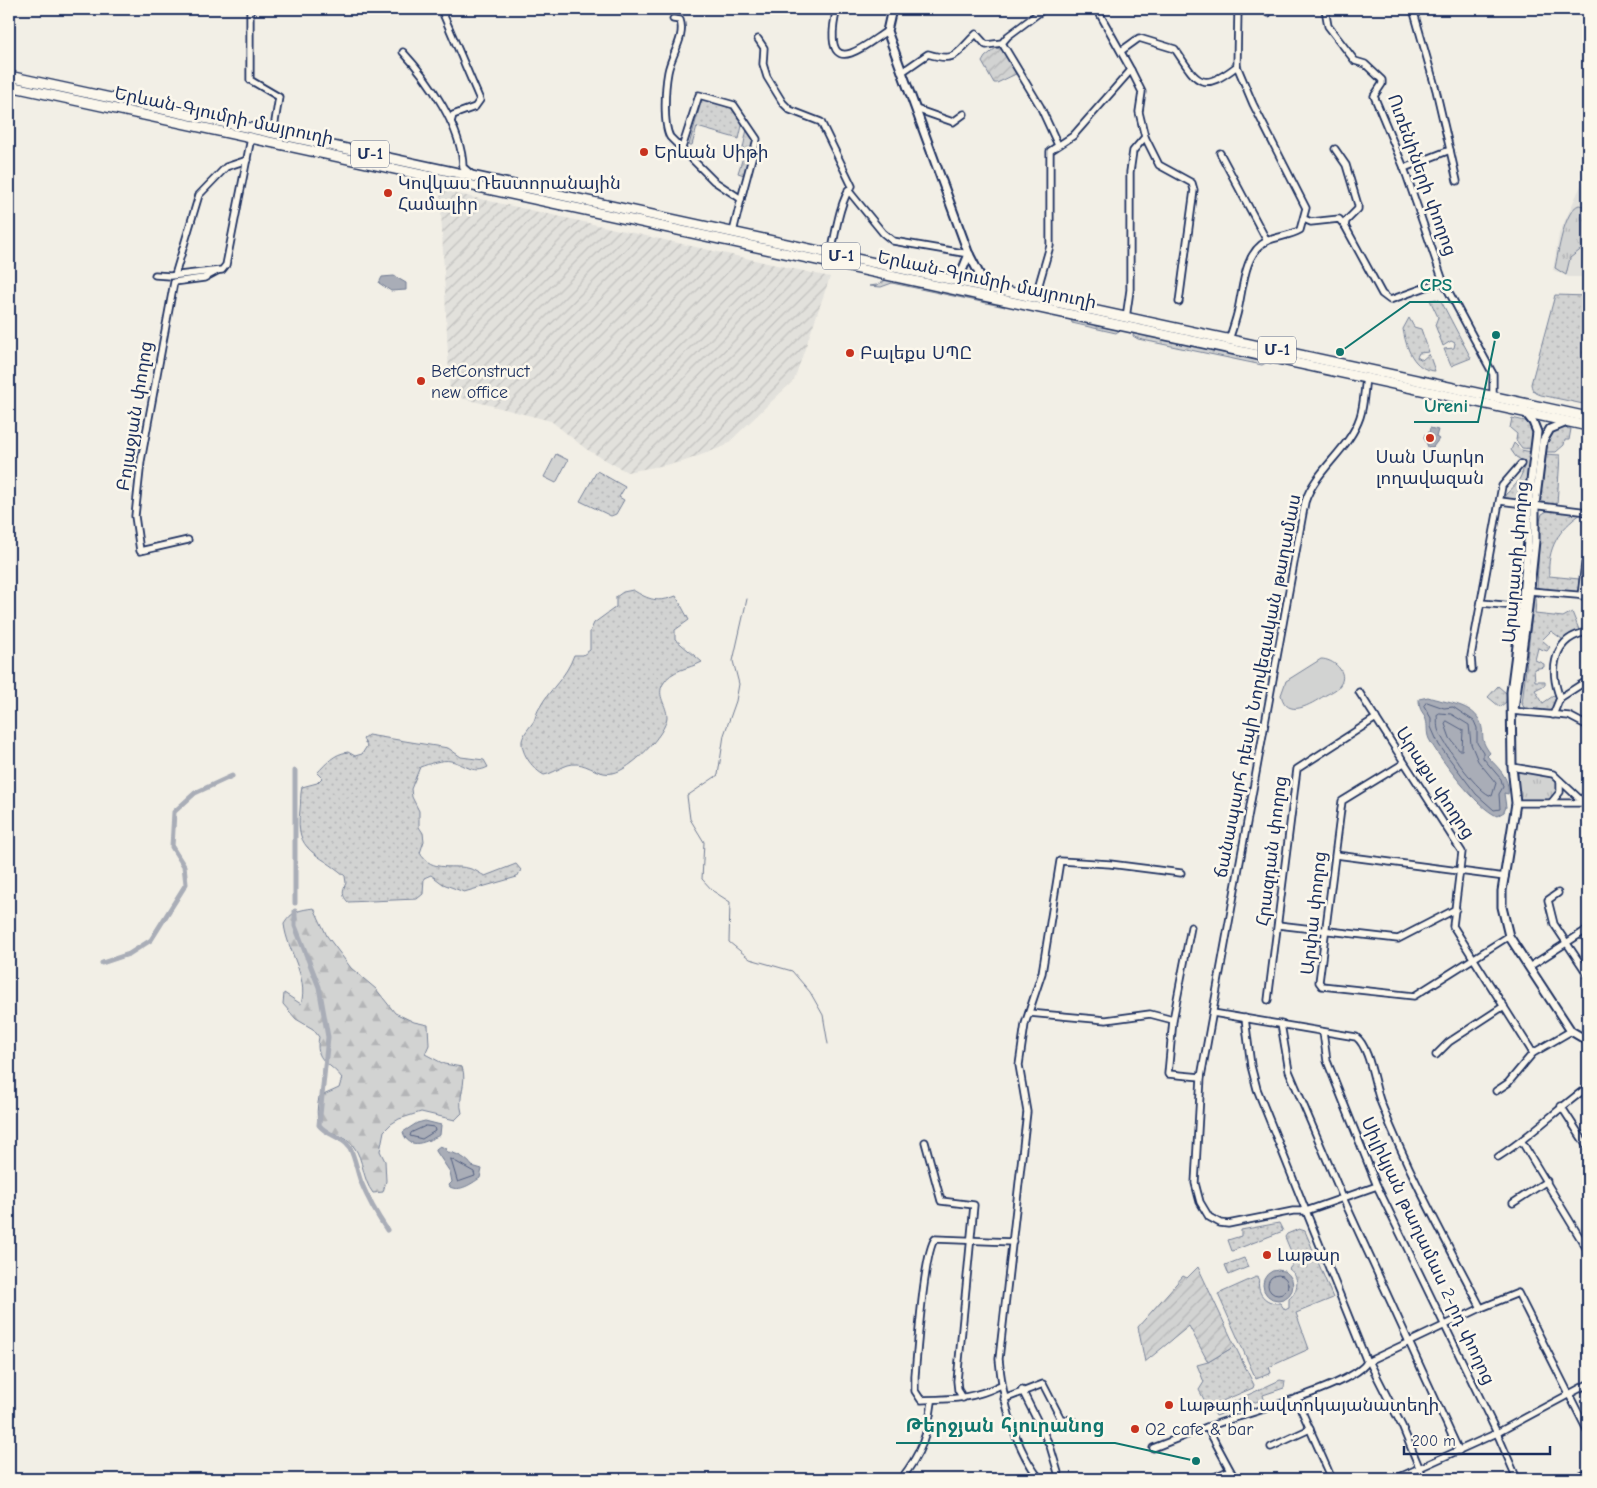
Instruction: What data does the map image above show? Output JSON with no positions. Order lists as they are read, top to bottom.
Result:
{
  "streets": {
    "highway": ["Երևան-Գյումրի մայրուղի", "Մ-1"],
    "street": [
      "Ուռենիների փողոց",
      "Բոյաջյան փողոց",
      "Արարատի փողոց",
      "ճանապարհ դեպի Նորվեգական թաղամաս",
      "Արաքս փողոց",
      "Հրազդան փողոց",
      "Արփա փողոց",
      "Սիլիկյան թաղամաս 2-րդ փողոց"
    ]
  },
  "crossings": [
    ["Երևան-Գյումրի մայրուղի", "Մ-1"],
    ["Երևան-Գյումրի մայրուղի", "Ուռենիների փողոց"],
    ["Երևան-Գյումրի մայրուղի", "Արարատի փողոց"],
    ["Երևան-Գյումրի մայրուղի", "ճանապարհ դեպի Նորվեգական թաղամաս"],
    ["Մ-1", "Արարատի փողոց"],
    ["Արարատի փողոց", "Արփա փողոց"],
    ["ճանապարհ դեպի Նորվեգական թաղամաս", "Սիլիկյան թաղամաս 2-րդ փողոց"],
    ["Արաքս փողոց", "Հրազդան փողոց"],
    ["Արաքս փողոց", "Արփա փողոց"]
  ],
  "places": [
    "Երևան Սիթի",
    "Կովկաս Ռեստորանային Համալիր",
    "Ureni",
    "CPS",
    "Բալեքս ՍՊԸ",
    "BetConstruct new office",
    "Սան Մարկո լողավազան",
    "Լաթար",
    "Լաթարի ավտոկայանատեղի",
    "O2 cafe & bar",
    "Թերջյան հյուրանոց"
  ],
  "scale_bar": "200 m"
}
